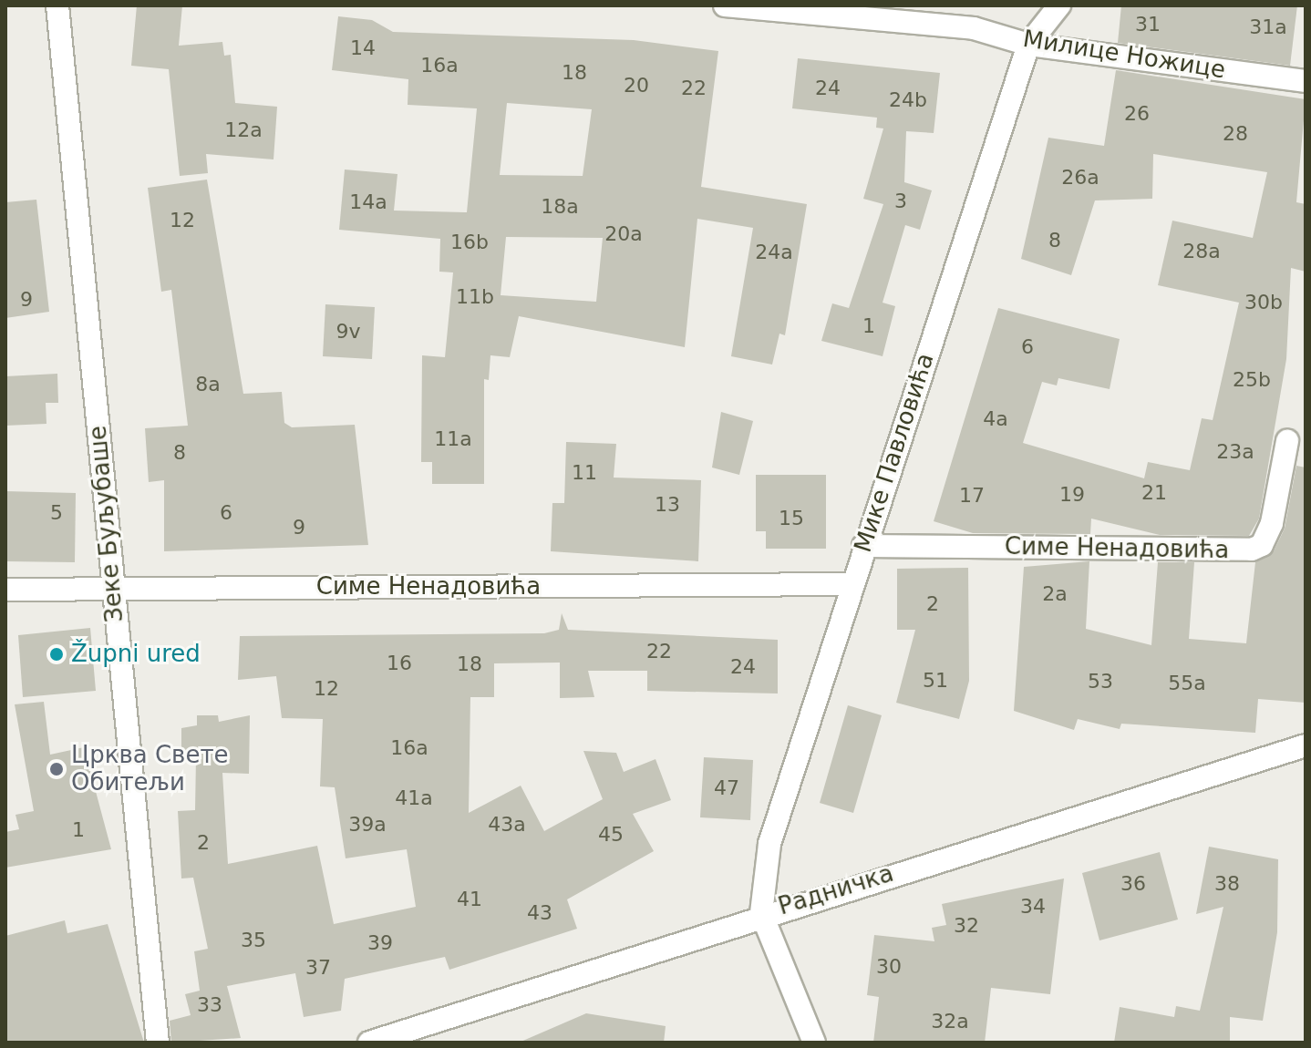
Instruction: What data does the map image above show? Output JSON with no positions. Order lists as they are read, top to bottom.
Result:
{
  "streets": {
    "street": [
      "Милице Ножице",
      "Мике Павловића",
      "Зеке Буљубаше",
      "Симе Ненадовића",
      "Радничка"
    ]
  },
  "crossings": [
    ["Милице Ножице", "Мике Павловића"],
    ["Мике Павловића", "Симе Ненадовића"],
    ["Мике Павловића", "Радничка"],
    ["Зеке Буљубаше", "Симе Ненадовића"]
  ],
  "places": ["Župni ured", "Црква Свете Обитељи"],
  "house_numbers": [
    "31",
    "31a",
    "14",
    "16a",
    "18",
    "20",
    "22",
    "24",
    "24b",
    "26",
    "12a",
    "28",
    "26a",
    "3",
    "14a",
    "18a",
    "12",
    "20a",
    "8",
    "16b",
    "28a",
    "24a",
    "11b",
    "9",
    "30b",
    "1",
    "9v",
    "6",
    "25b",
    "8a",
    "4a",
    "11a",
    "23a",
    "8",
    "11",
    "21",
    "19",
    "17",
    "13",
    "5",
    "6",
    "15",
    "9",
    "2a",
    "2",
    "22",
    "16",
    "18",
    "24",
    "51",
    "53",
    "55a",
    "12",
    "16a",
    "47",
    "41a",
    "39a",
    "43a",
    "1",
    "45",
    "2",
    "36",
    "38",
    "41",
    "34",
    "43",
    "32",
    "35",
    "39",
    "30",
    "37",
    "33",
    "32a"
  ]
}
